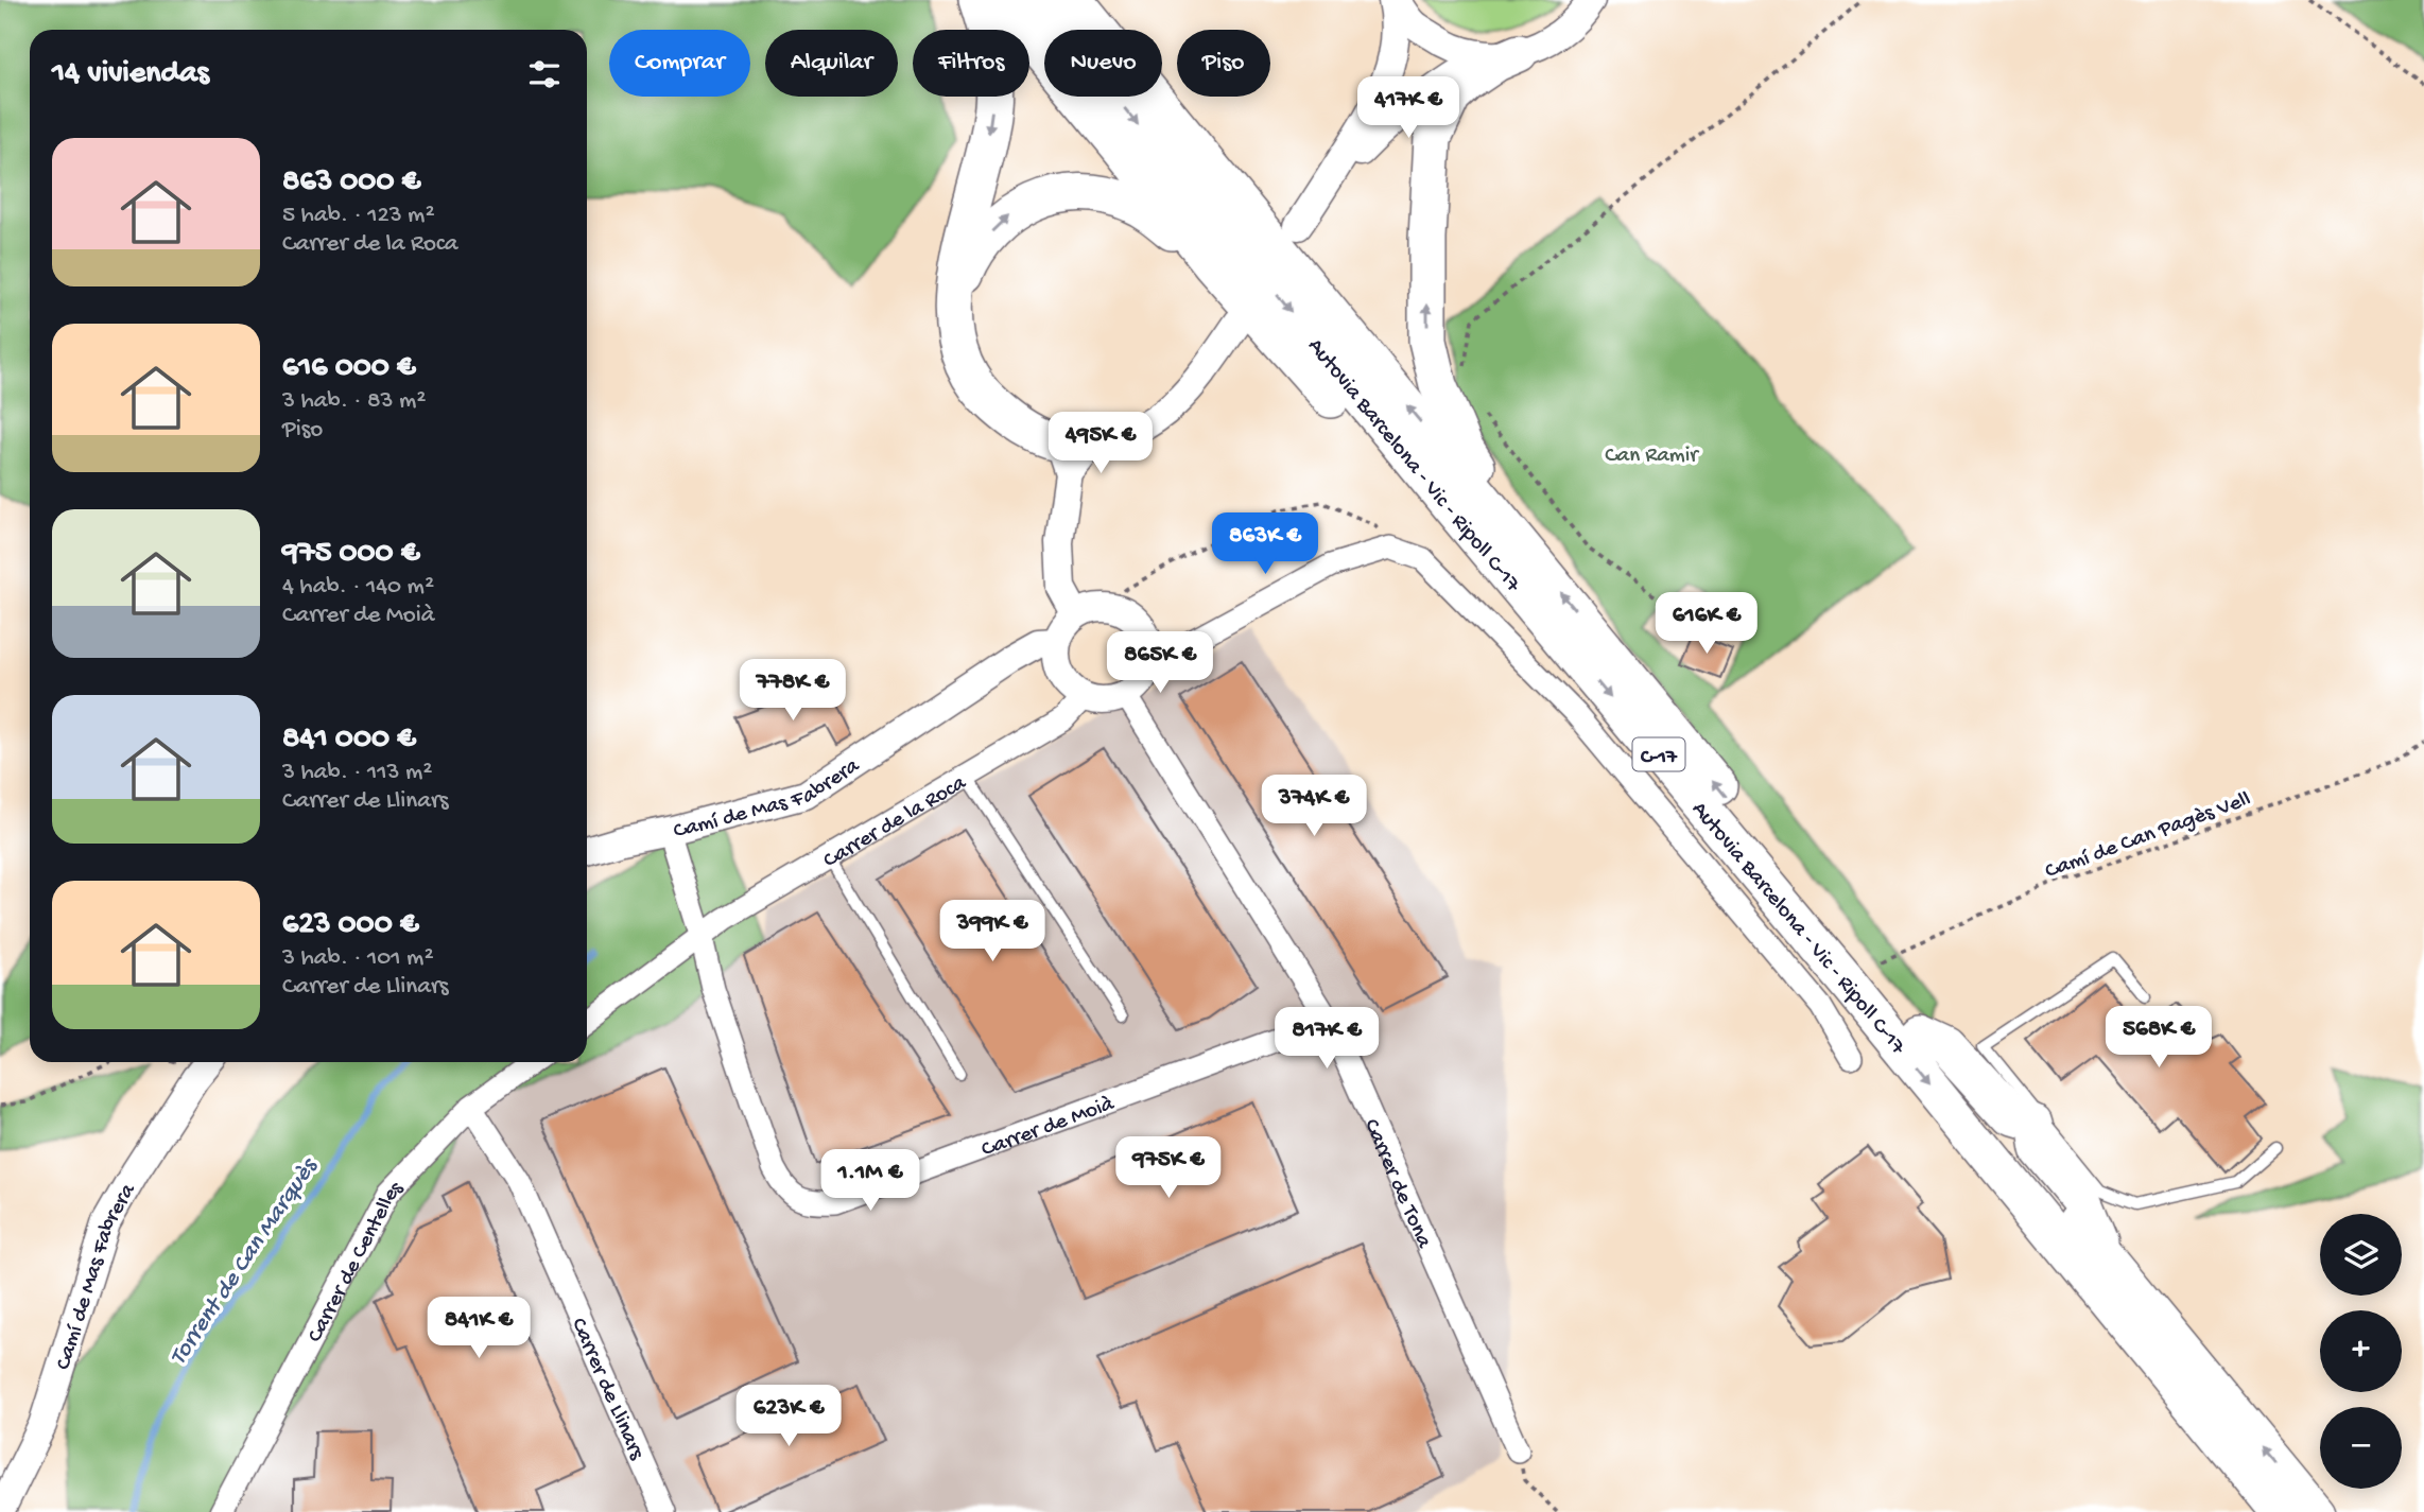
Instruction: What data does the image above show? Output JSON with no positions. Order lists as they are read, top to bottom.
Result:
{
  "streets": {
    "highway": ["Autovia Barcelona - Vic - Ripoll C-17", "C-17"],
    "street": [
      "Camí de Mas Fabrera",
      "Carrer de la Roca",
      "Carrer de Moià",
      "Carrer de Tona",
      "Carrer de Centelles",
      "Carrer de Llinars"
    ],
    "path": ["Camí de Can Pagès Vell"]
  },
  "crossings": [
    ["Camí de Mas Fabrera", "Carrer de la Roca"],
    ["Camí de Mas Fabrera", "Carrer de Moià"],
    ["Camí de Mas Fabrera", "Carrer de Tona"],
    ["Carrer de la Roca", "Carrer de Moià"],
    ["Carrer de la Roca", "Carrer de Tona"],
    ["Carrer de Moià", "Carrer de Tona"],
    ["Carrer de Centelles", "Carrer de Llinars"]
  ],
  "water": ["Torrent de Can Marquès"],
  "parks": ["Can Ramir"],
  "page": {
    "chip": [
      "Comprar",
      "Alquilar",
      "Filtros",
      "Nuevo",
      "Piso"
    ],
    "heading": "14 viviendas",
    "price": [
      "417K €",
      "495K €",
      "863K €",
      "616K €",
      "865K €",
      "778K €",
      "374K €",
      "399K €",
      "568K €",
      "817K €",
      "975K €",
      "1.1M €",
      "841K €",
      "623K €"
    ],
    "list": [
      {
        "name": "863 000 €",
        "note": "5 hab. · 123 m² · Carrer de la Roca"
      },
      {
        "name": "616 000 €",
        "note": "3 hab. · 83 m² · Piso"
      },
      {
        "name": "975 000 €",
        "note": "4 hab. · 140 m² · Carrer de Moià"
      },
      {
        "name": "841 000 €",
        "note": "3 hab. · 113 m² · Carrer de Llinars"
      },
      {
        "name": "623 000 €",
        "note": "3 hab. · 101 m² · Carrer de Llinars"
      }
    ],
    "map_buttons": ["+", "−"]
  }
}
